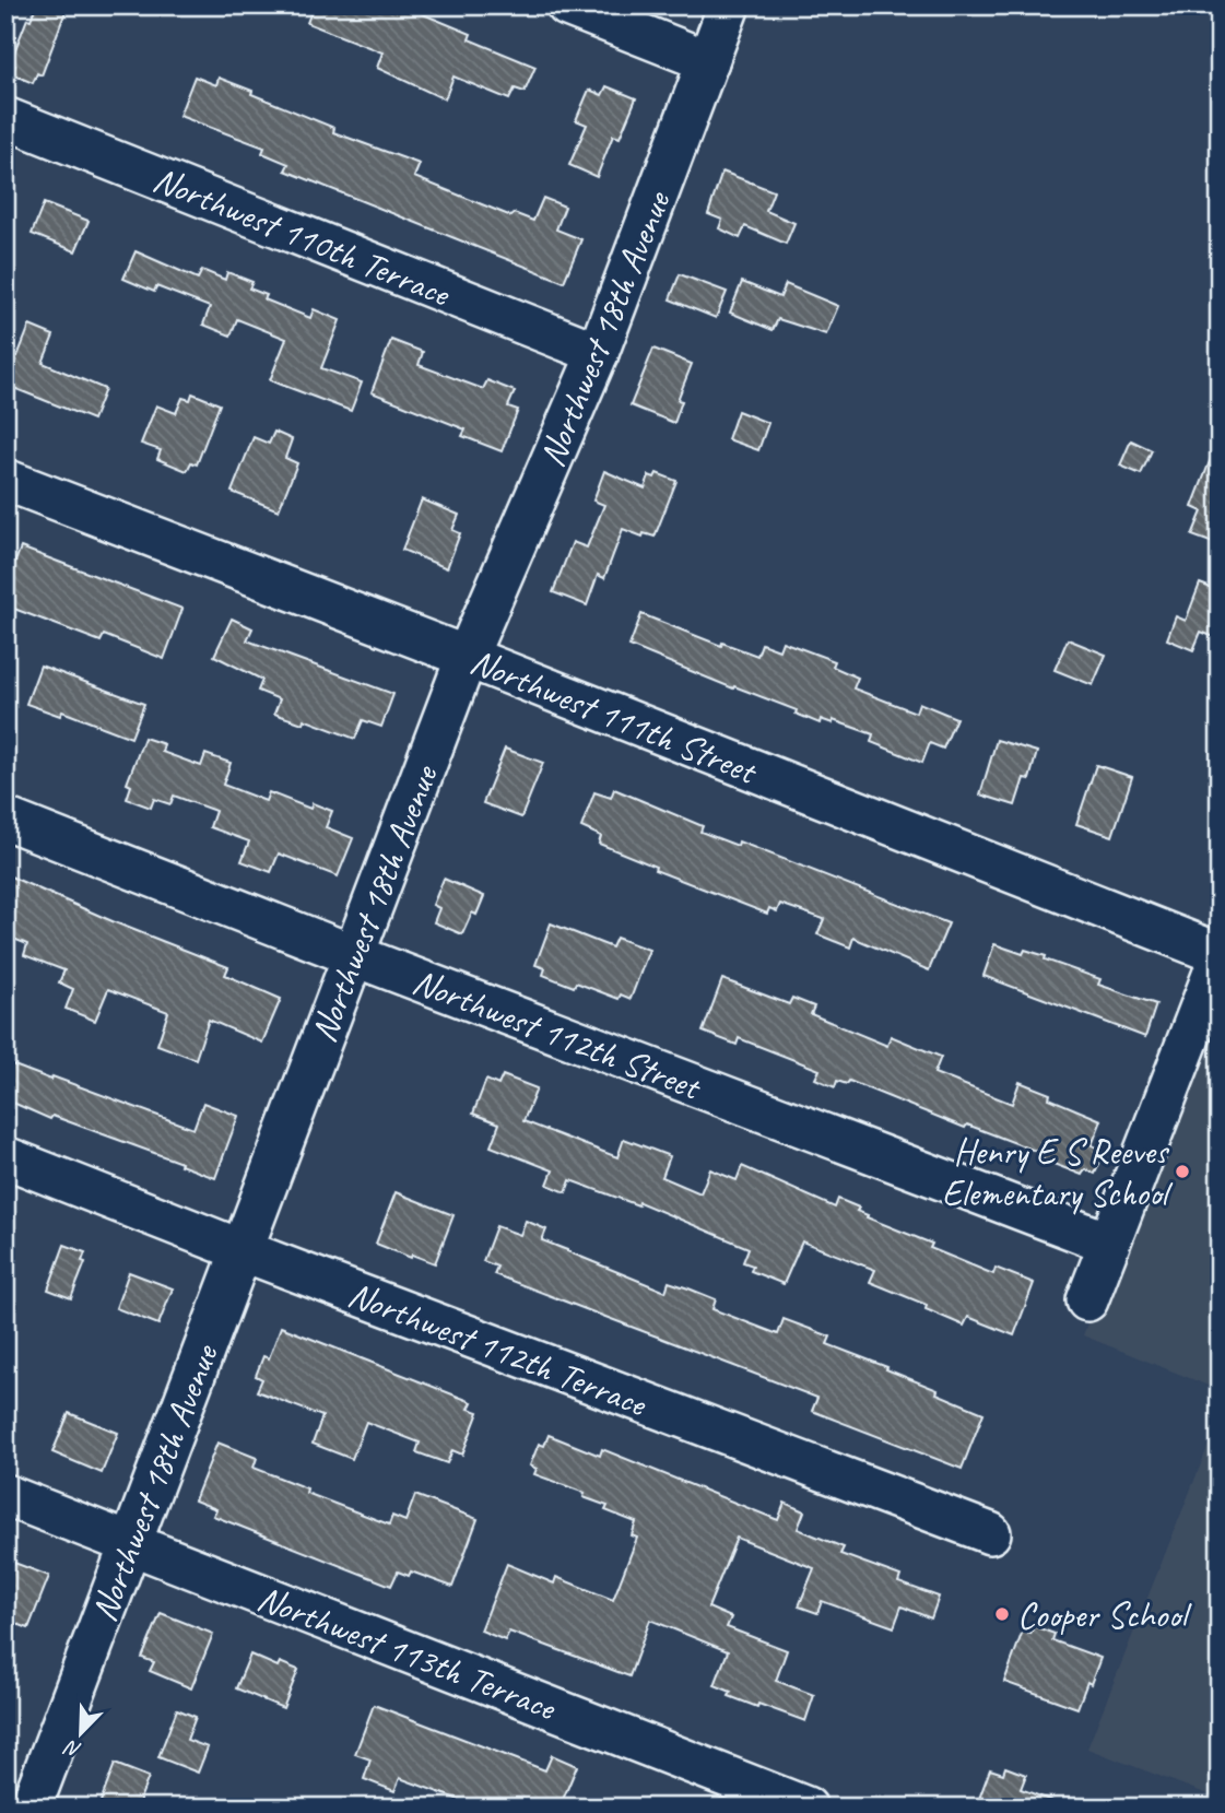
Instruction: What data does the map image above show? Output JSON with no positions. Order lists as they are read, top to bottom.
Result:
{
  "streets": {
    "street": [
      "Northwest 110th Terrace",
      "Northwest 18th Avenue",
      "Northwest 111th Street",
      "Northwest 112th Street",
      "Northwest 112th Terrace",
      "Northwest 113th Terrace"
    ]
  },
  "crossings": [
    ["Northwest 110th Terrace", "Northwest 18th Avenue"],
    ["Northwest 18th Avenue", "Northwest 111th Street"],
    ["Northwest 18th Avenue", "Northwest 112th Street"],
    ["Northwest 18th Avenue", "Northwest 112th Terrace"],
    ["Northwest 18th Avenue", "Northwest 113th Terrace"]
  ],
  "places": ["Henry E S Reeves Elementary School", "Cooper School"],
  "north": "bottom left"
}
